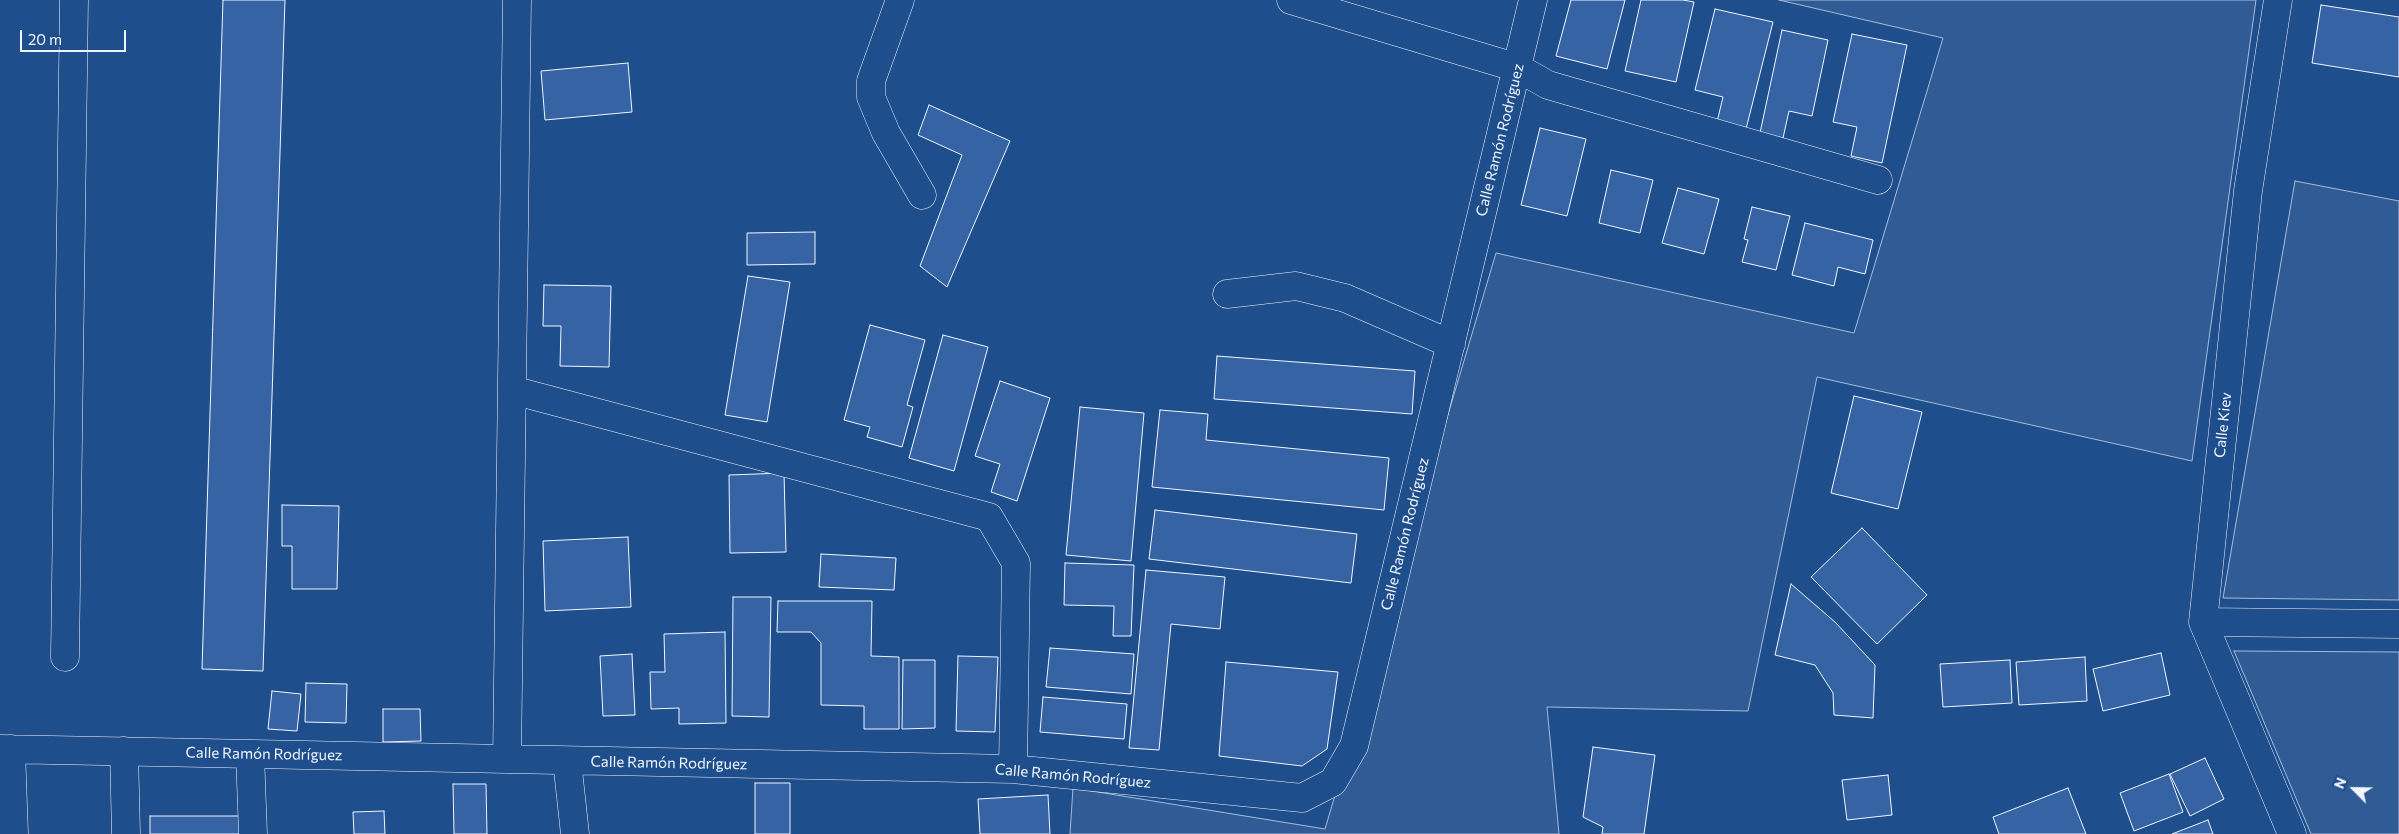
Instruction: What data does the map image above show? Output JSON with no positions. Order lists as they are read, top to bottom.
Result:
{
  "streets": {
    "street": ["Calle Ramón Rodríguez", "Calle Kiev"]
  },
  "scale_bar": "20 m",
  "north": "top left"
}
